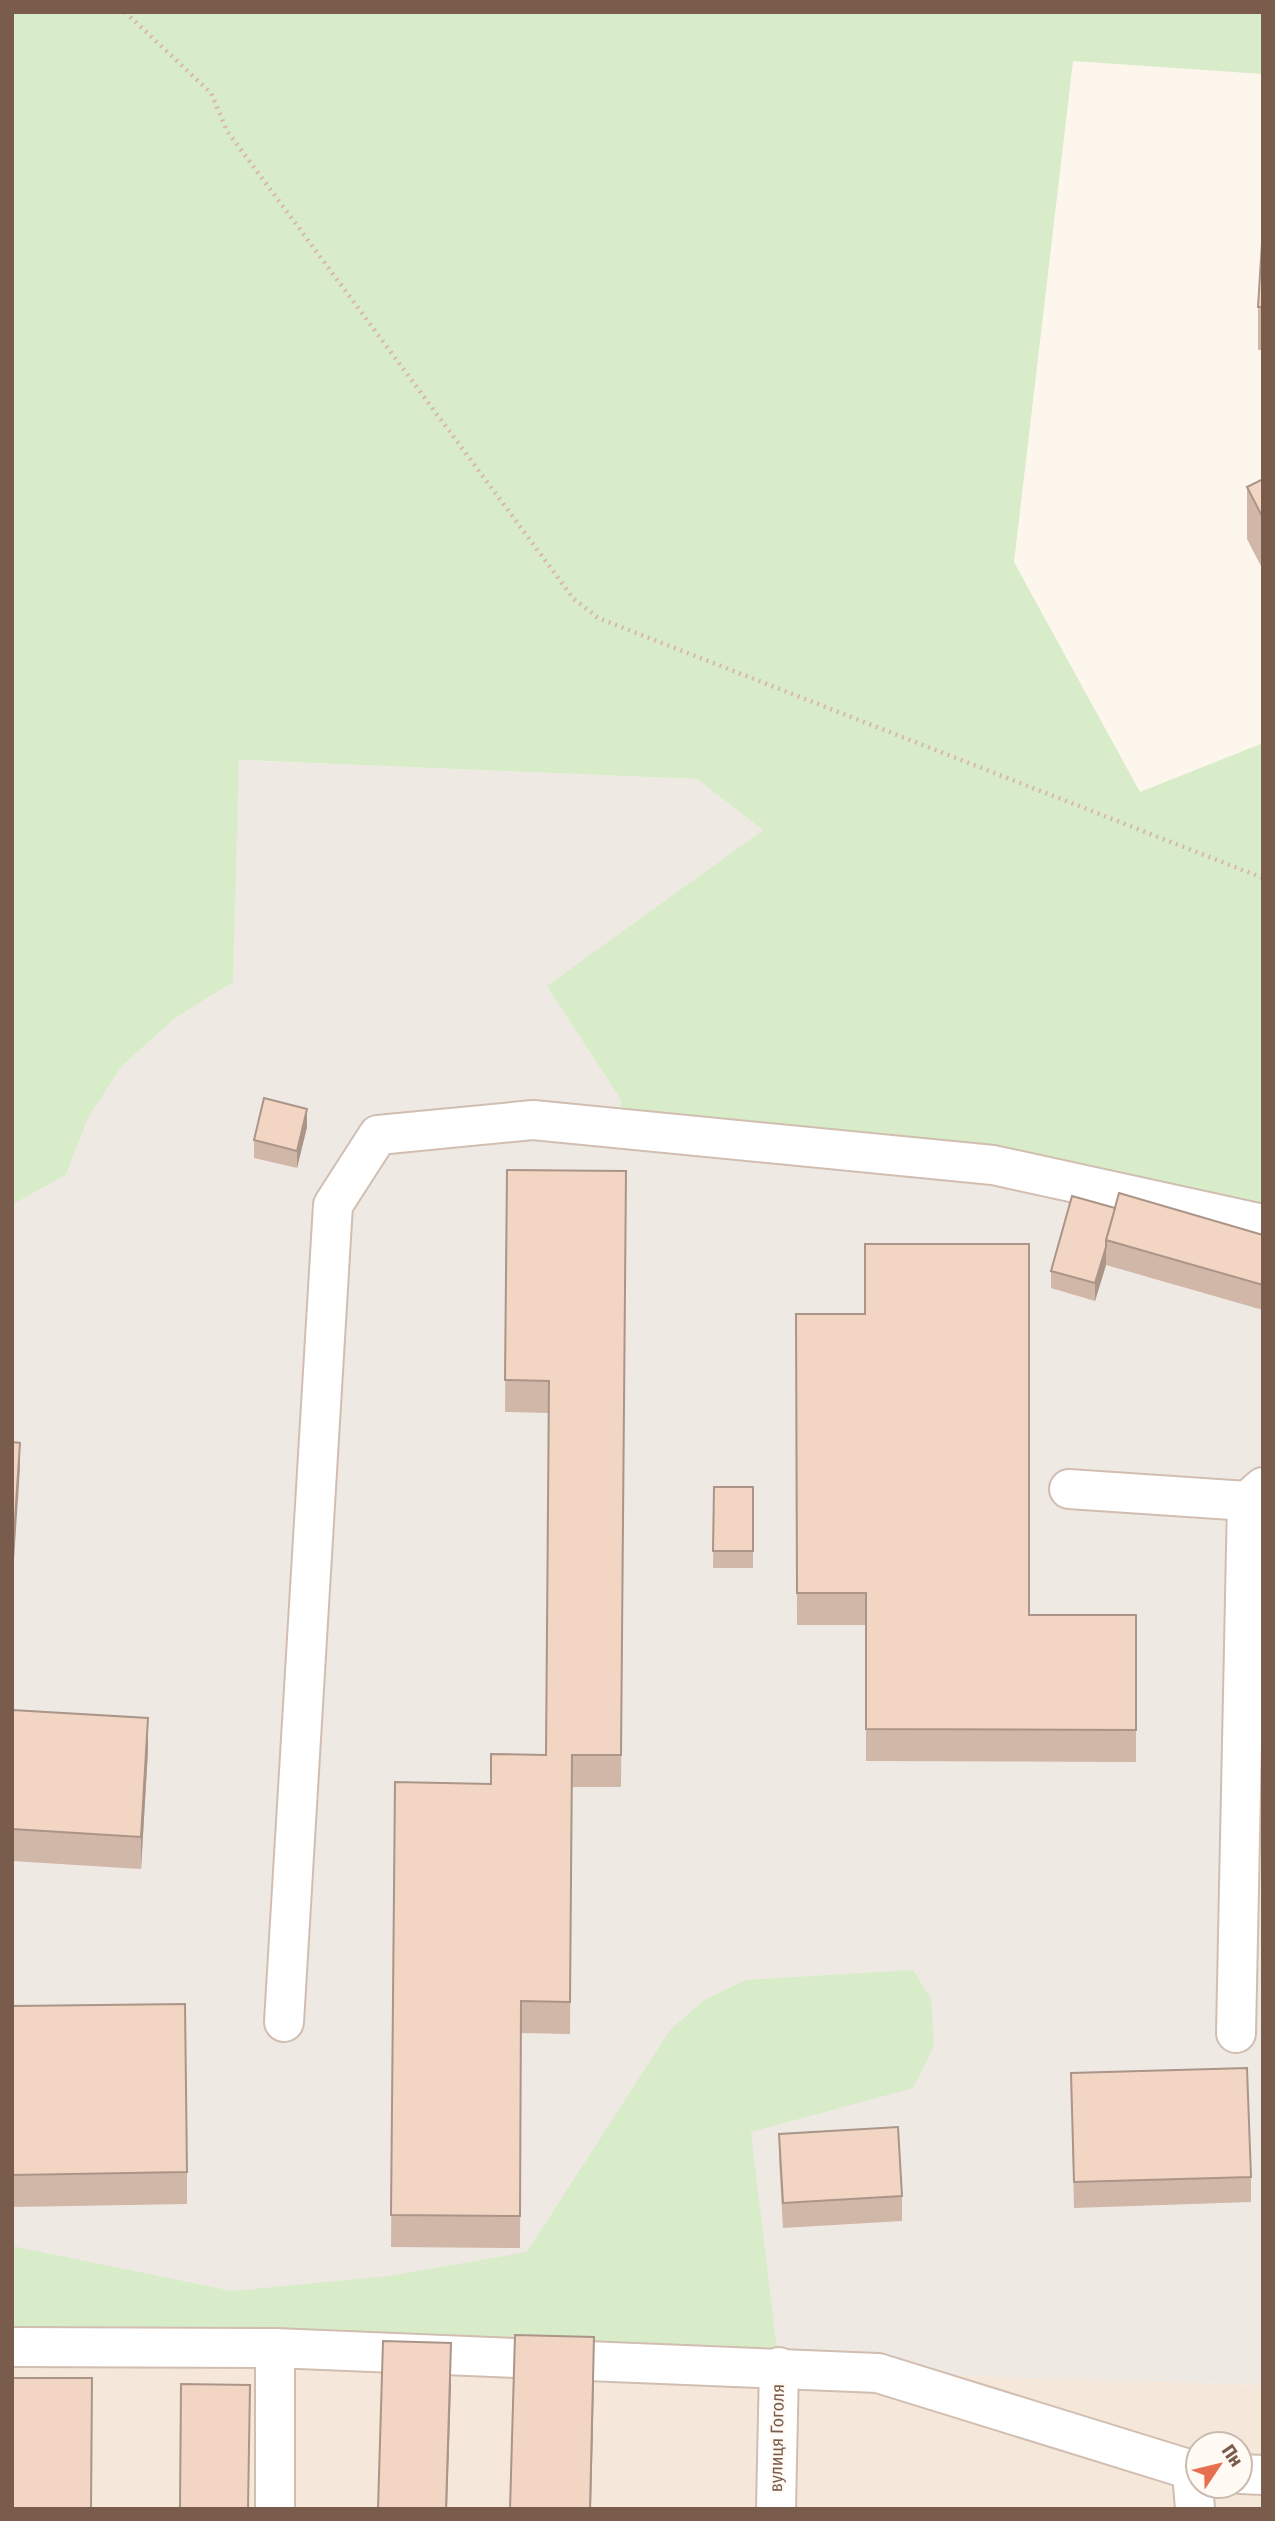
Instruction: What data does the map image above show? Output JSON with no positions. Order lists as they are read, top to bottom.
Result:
{
  "streets": {
    "street": ["вулиця Гоголя"]
  },
  "north": "top right"
}
